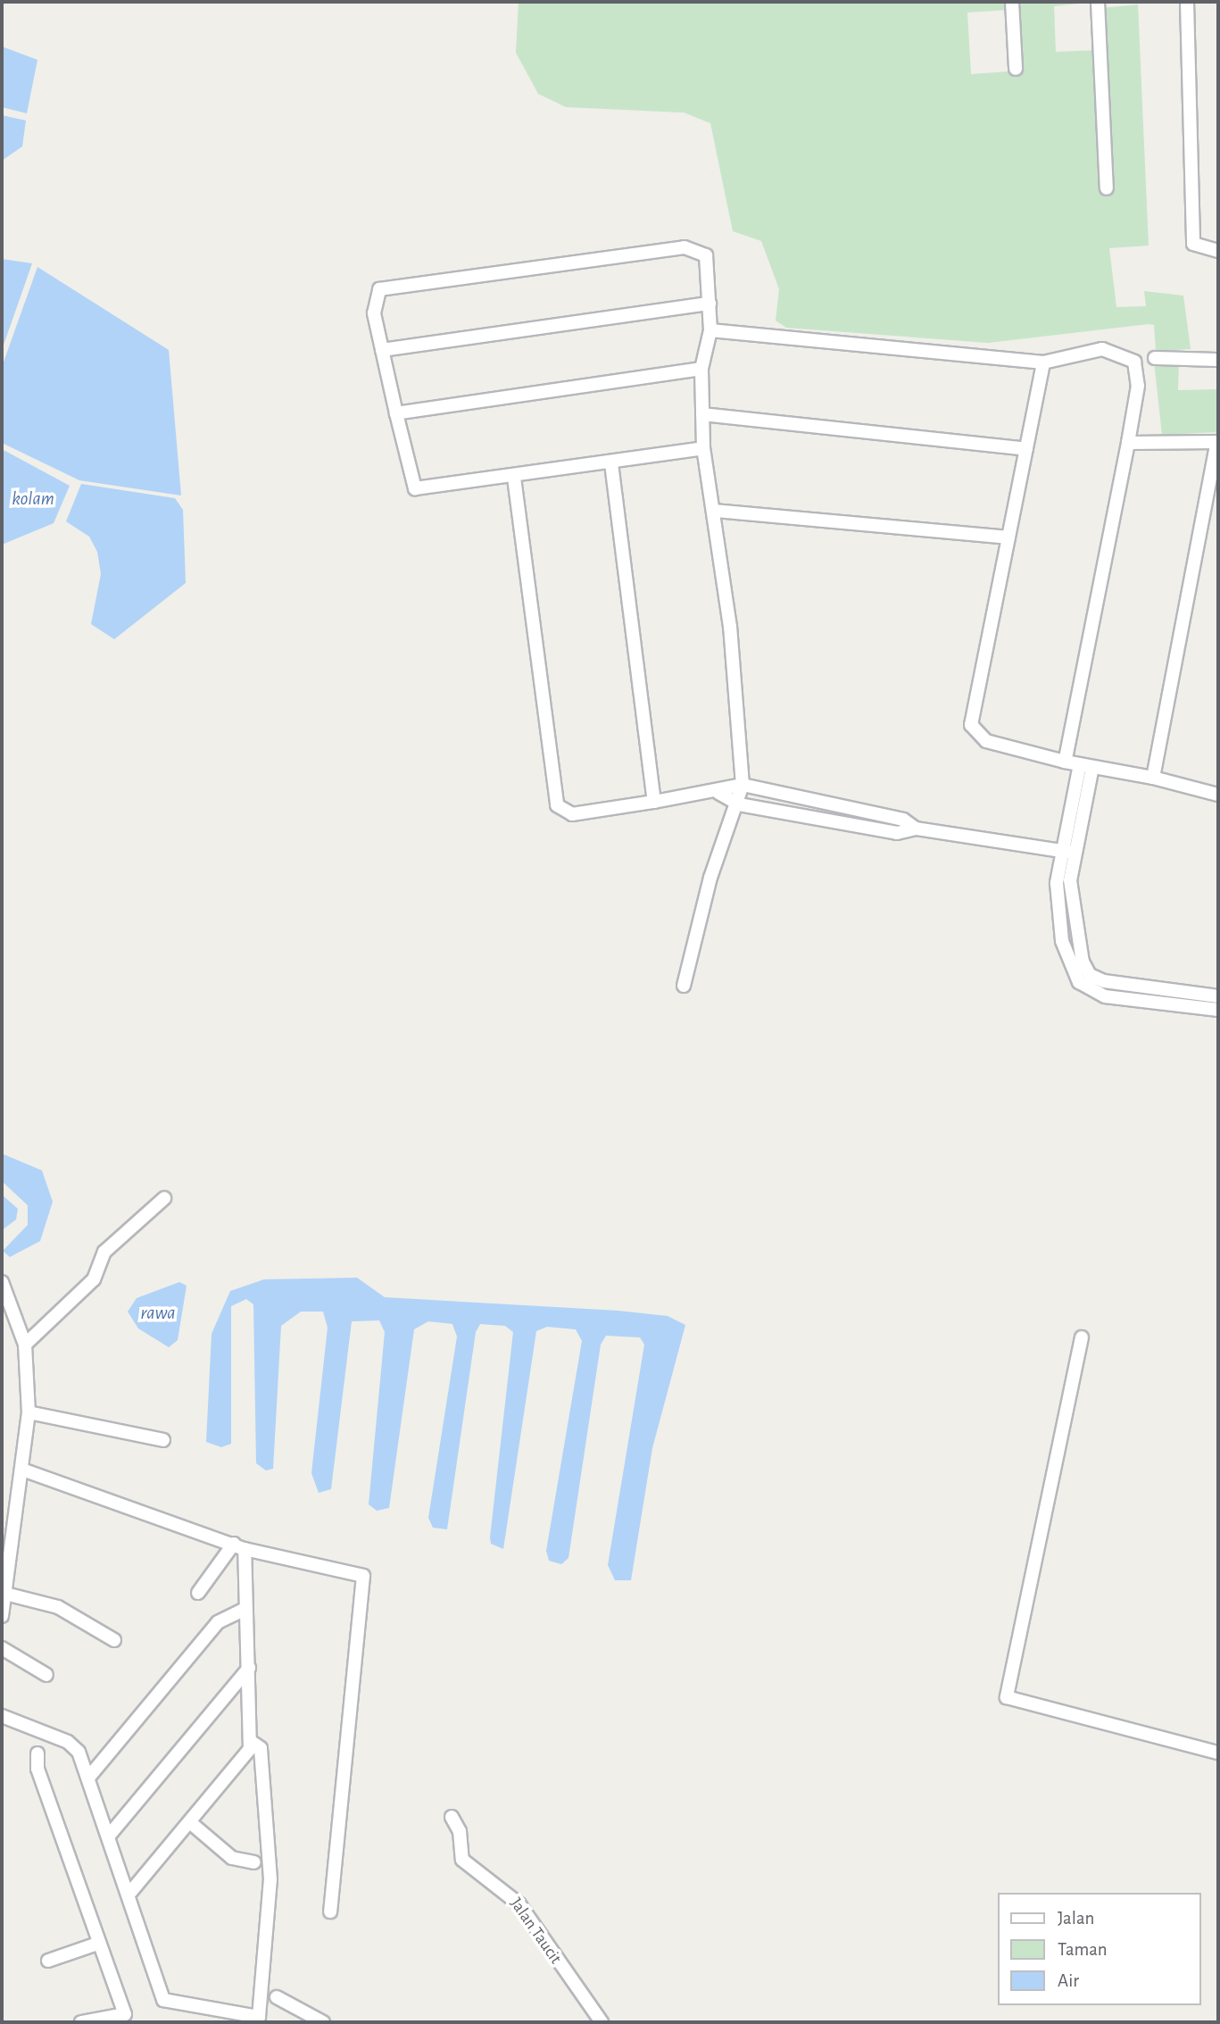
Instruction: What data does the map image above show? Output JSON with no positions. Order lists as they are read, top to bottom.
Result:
{
  "streets": {
    "street": ["Jalan Taucit"]
  },
  "water": ["kolam", "rawa"],
  "legend": ["Jalan", "Taman", "Air"]
}
